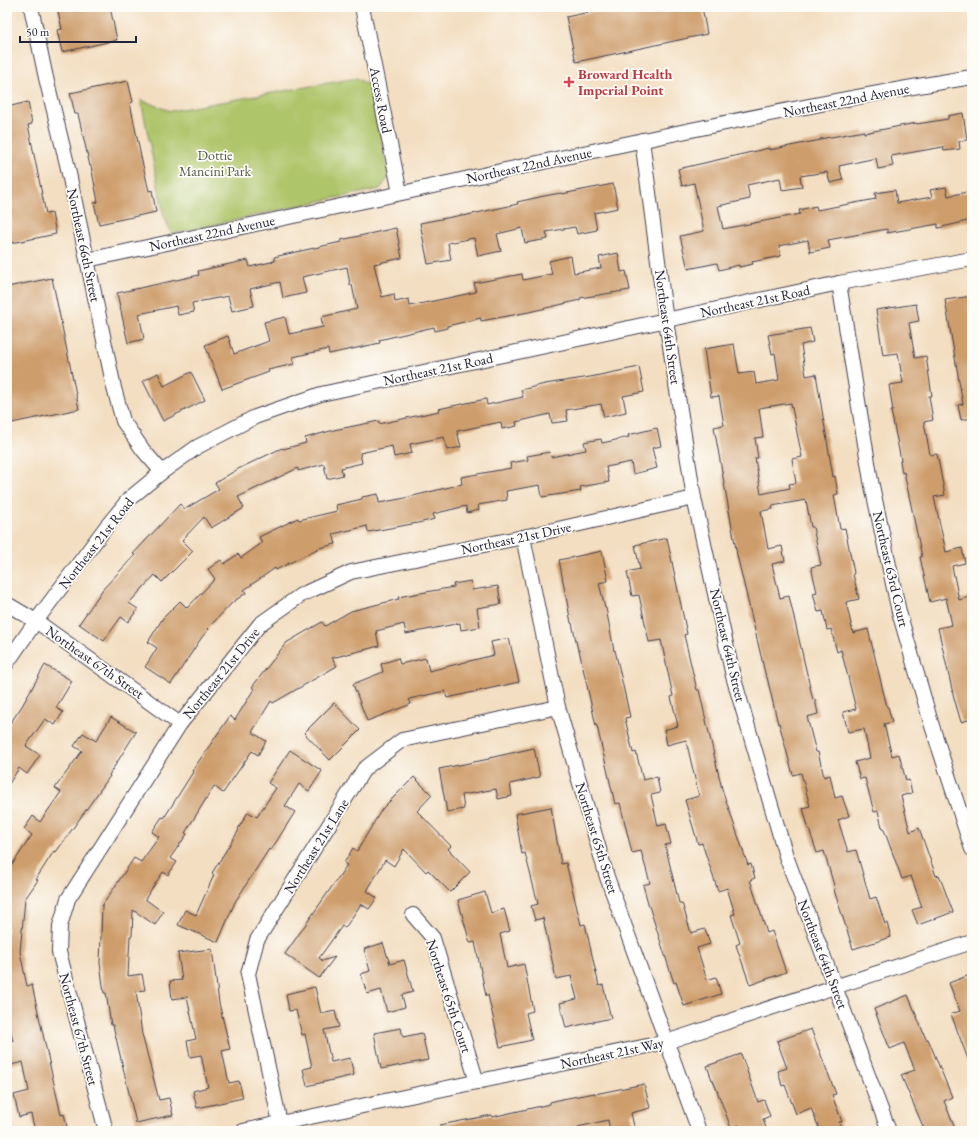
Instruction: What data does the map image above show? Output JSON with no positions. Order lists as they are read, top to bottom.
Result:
{
  "streets": {
    "street": [
      "Access Road",
      "Northeast 22nd Avenue",
      "Northeast 66th Street",
      "Northeast 21st Road",
      "Northeast 64th Street",
      "Northeast 21st Drive",
      "Northeast 63rd Court",
      "Northeast 67th Street",
      "Northeast 65th Street",
      "Northeast 21st Lane",
      "Northeast 65th Court",
      "Northeast 21st Way"
    ]
  },
  "crossings": [
    ["Access Road", "Northeast 22nd Avenue"],
    ["Northeast 22nd Avenue", "Northeast 66th Street"],
    ["Northeast 22nd Avenue", "Northeast 64th Street"],
    ["Northeast 66th Street", "Northeast 21st Road"],
    ["Northeast 21st Road", "Northeast 64th Street"],
    ["Northeast 21st Road", "Northeast 63rd Court"],
    ["Northeast 21st Road", "Northeast 67th Street"],
    ["Northeast 64th Street", "Northeast 21st Drive"],
    ["Northeast 64th Street", "Northeast 21st Way"],
    ["Northeast 21st Drive", "Northeast 67th Street"],
    ["Northeast 21st Drive", "Northeast 65th Street"],
    ["Northeast 65th Street", "Northeast 21st Lane"],
    ["Northeast 65th Street", "Northeast 21st Way"],
    ["Northeast 21st Lane", "Northeast 21st Way"],
    ["Northeast 65th Court", "Northeast 21st Way"]
  ],
  "parks": ["Dottie Mancini Park"],
  "places": {
    "health": ["Broward Health Imperial Point"]
  },
  "scale_bar": "50 m"
}
